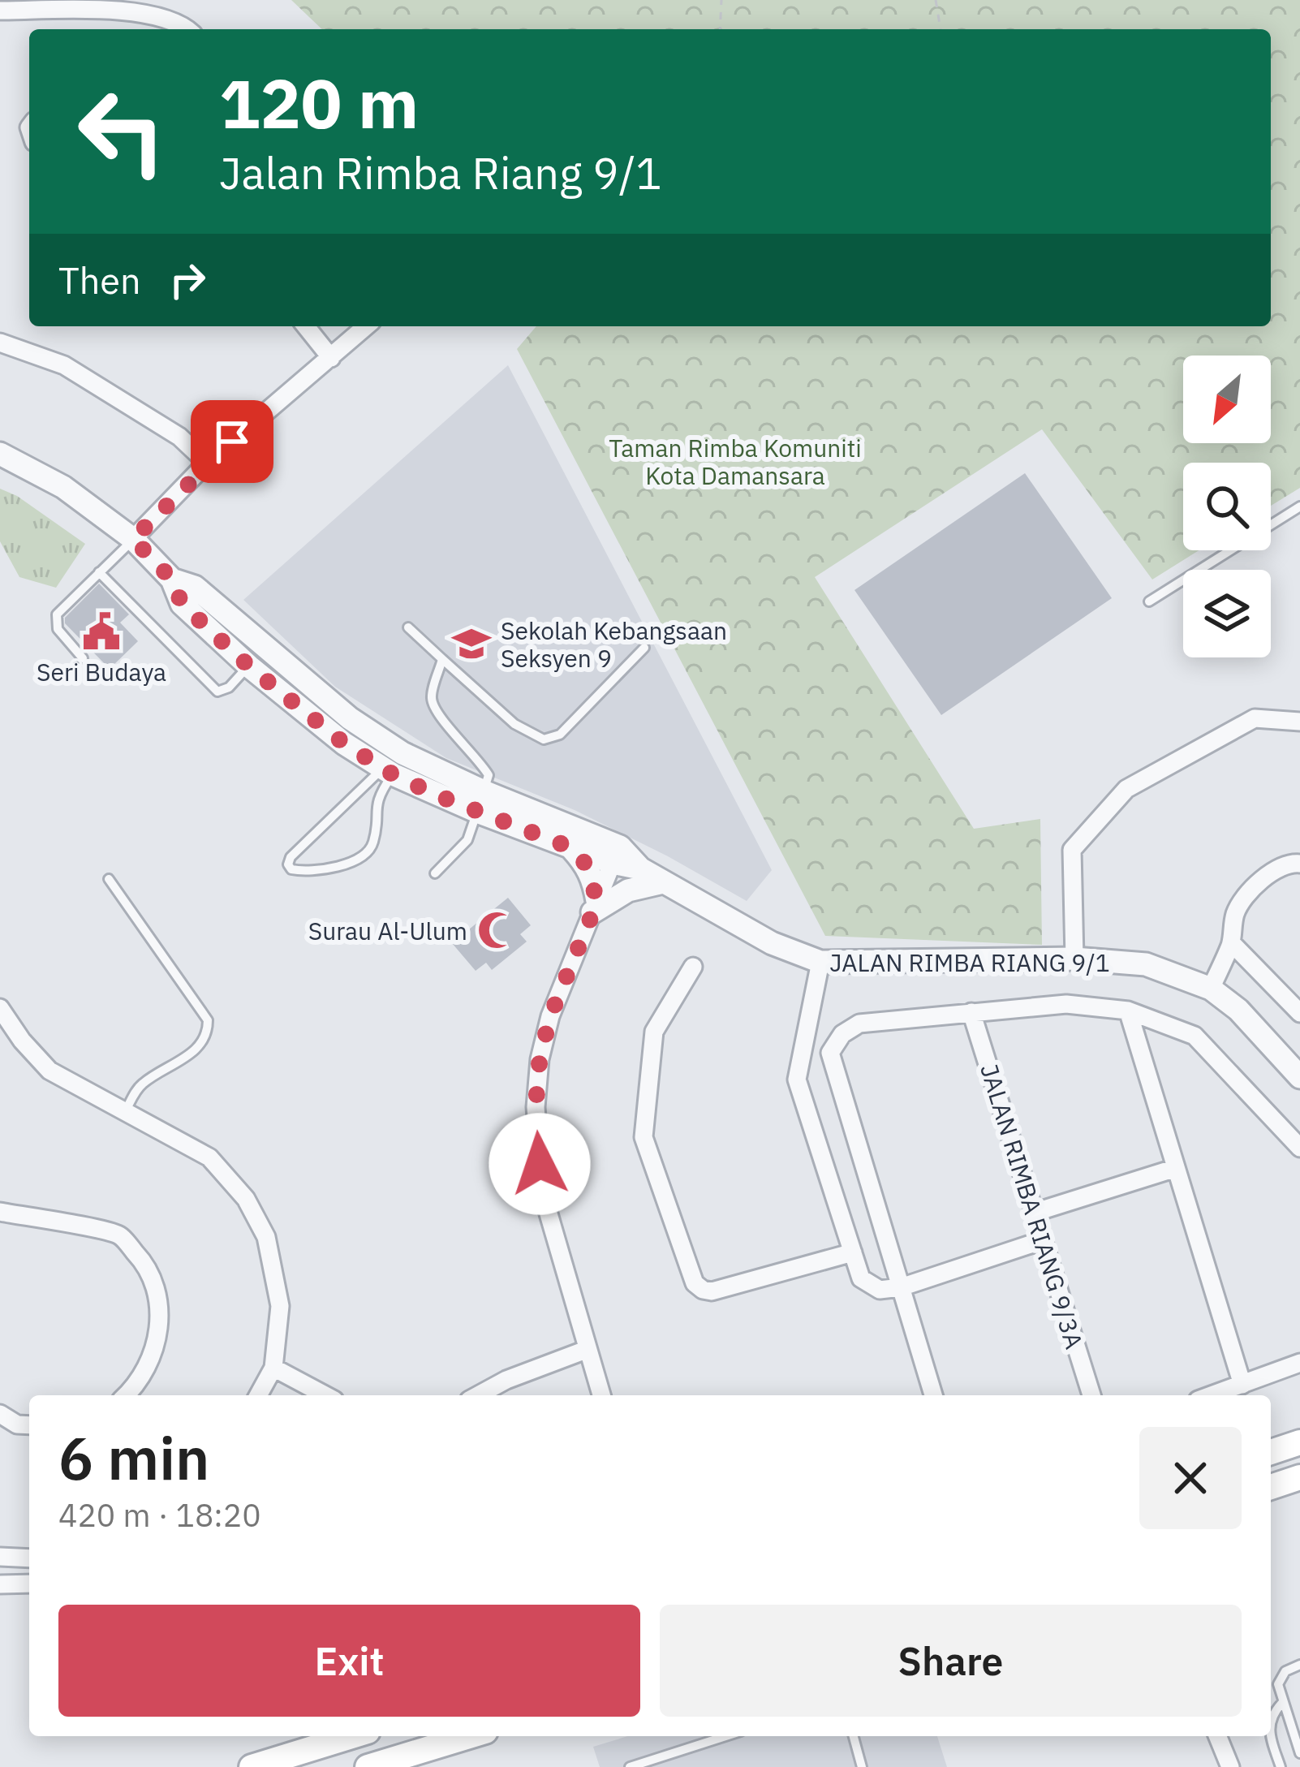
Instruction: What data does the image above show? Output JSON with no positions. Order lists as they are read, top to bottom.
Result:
{
  "streets": {
    "street": ["JALAN RIMBA RIANG 9/1", "JALAN RIMBA RIANG 9/3A"]
  },
  "parks": ["Taman Rimba Komuniti Kota Damansara"],
  "places": {
    "public building": ["Seri Budaya"],
    "school or university": ["Sekolah Kebangsaan Seksyen 9"],
    "mosque": ["Surau Al-Ulum"]
  },
  "north": "bottom left",
  "page": {
    "turn": ["120 m", "Jalan Rimba Riang 9/1"],
    "then": "Then",
    "heading": ["6 min", "420 m · 18:20"],
    "buttons": ["Exit", "Share"]
  }
}
